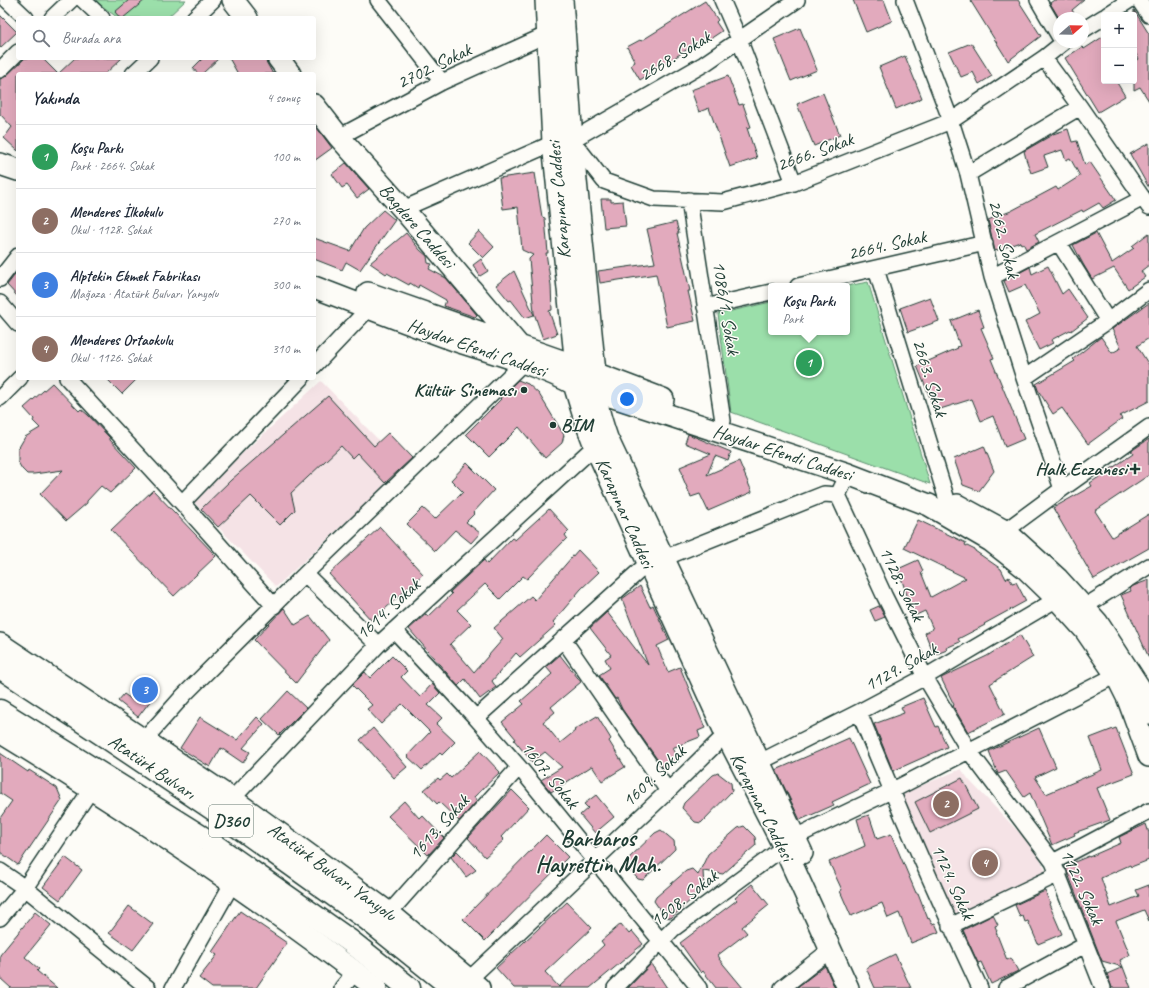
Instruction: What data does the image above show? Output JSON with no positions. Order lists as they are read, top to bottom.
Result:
{
  "streets": {
    "highway": ["Atatürk Bulvarı", "D360"],
    "main road": [
      "Karapınar Caddesi",
      "Bagdere Caddesi",
      "Haydar Efendi Caddesi",
      "Atatürk Bulvarı Yanyolu"
    ],
    "street": [
      "2668. Sokak",
      "2702. Sokak",
      "2666. Sokak",
      "2662. Sokak",
      "2664. Sokak",
      "1086/1. Sokak",
      "2663. Sokak",
      "1128. Sokak",
      "1614. Sokak",
      "1129. Sokak",
      "1607. Sokak",
      "1609. Sokak",
      "1613. Sokak",
      "1124. Sokak",
      "1122. Sokak",
      "1608. Sokak"
    ]
  },
  "crossings": [
    ["2668. Sokak", "2666. Sokak"],
    ["2668. Sokak", "Karapınar Caddesi"],
    ["2668. Sokak", "Bagdere Caddesi"],
    ["2702. Sokak", "Karapınar Caddesi"],
    ["2702. Sokak", "Bagdere Caddesi"],
    ["2666. Sokak", "Karapınar Caddesi"],
    ["2666. Sokak", "2662. Sokak"],
    ["2666. Sokak", "1086/1. Sokak"],
    ["Karapınar Caddesi", "Haydar Efendi Caddesi"],
    ["Karapınar Caddesi", "1614. Sokak"],
    ["Karapınar Caddesi", "1129. Sokak"],
    ["Karapınar Caddesi", "1609. Sokak"],
    ["Karapınar Caddesi", "1608. Sokak"],
    ["Bagdere Caddesi", "Haydar Efendi Caddesi"],
    ["2662. Sokak", "2664. Sokak"],
    ["2664. Sokak", "2663. Sokak"],
    ["1086/1. Sokak", "Haydar Efendi Caddesi"],
    ["Haydar Efendi Caddesi", "2663. Sokak"],
    ["Haydar Efendi Caddesi", "1129. Sokak"],
    ["1128. Sokak", "1129. Sokak"],
    ["1128. Sokak", "1122. Sokak"],
    ["1614. Sokak", "Atatürk Bulvarı"],
    ["1614. Sokak", "1607. Sokak"],
    ["1614. Sokak", "Atatürk Bulvarı Yanyolu"],
    ["1129. Sokak", "1124. Sokak"],
    ["Atatürk Bulvarı", "1609. Sokak"],
    ["Atatürk Bulvarı", "Atatürk Bulvarı Yanyolu"],
    ["1607. Sokak", "1609. Sokak"],
    ["1607. Sokak", "1613. Sokak"],
    ["1607. Sokak", "1608. Sokak"],
    ["1609. Sokak", "Atatürk Bulvarı Yanyolu"],
    ["1613. Sokak", "Atatürk Bulvarı Yanyolu"]
  ],
  "districts": ["Barbaros Hayrettin Mah."],
  "places": {
    "other": ["Kültür Sineması", "BİM"],
    "health": ["Halk Eczanesi"]
  },
  "north": "right",
  "page": {
    "map_buttons": ["+", "−"],
    "search": "Burada ara",
    "heading": ["Yakında", "4 sonuç"],
    "list": [
      {
        "mark": "1",
        "name": "Koşu Parkı",
        "note": "Park · 2664. Sokak",
        "value": "100 m"
      },
      {
        "mark": "2",
        "name": "Menderes İlkokulu",
        "note": "Okul · 1128. Sokak",
        "value": "270 m"
      },
      {
        "mark": "3",
        "name": "Alptekin Ekmek Fabrikası",
        "note": "Mağaza · Atatürk Bulvarı Yanyolu",
        "value": "300 m"
      },
      {
        "mark": "4",
        "name": "Menderes Ortaokulu",
        "note": "Okul · 1126. Sokak",
        "value": "310 m"
      }
    ],
    "popup": ["Koşu Parkı", "Park"],
    "pins": [
      "1",
      "3",
      "2",
      "4"
    ]
  }
}
